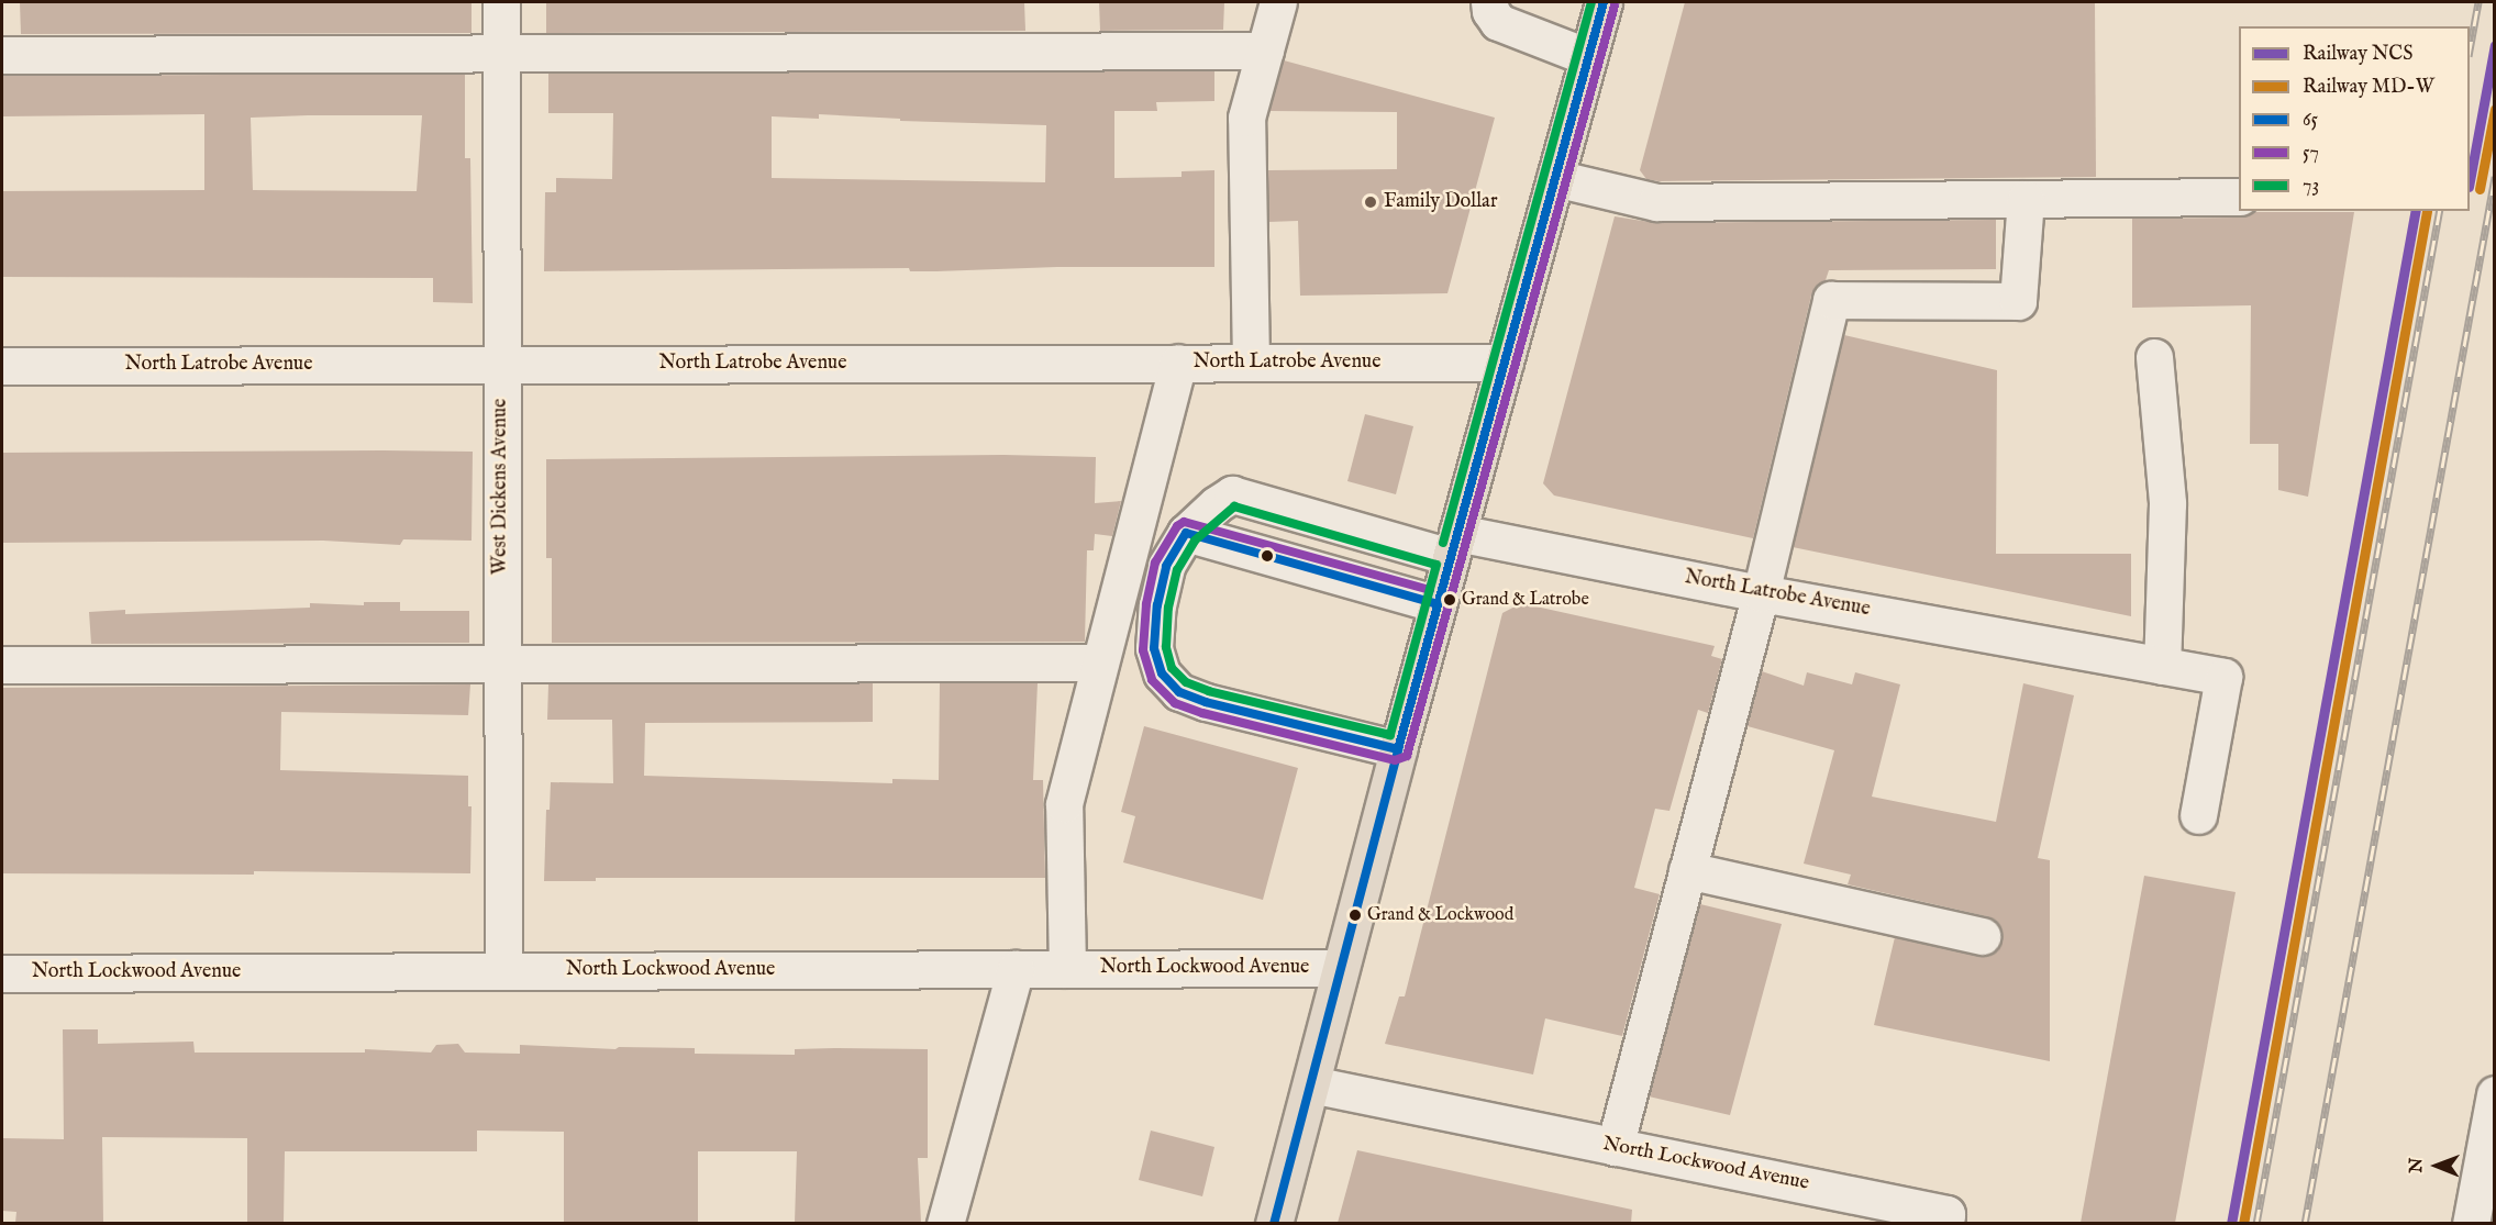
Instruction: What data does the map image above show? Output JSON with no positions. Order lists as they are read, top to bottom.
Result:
{
  "streets": {
    "street": ["North Latrobe Avenue", "West Dickens Avenue", "North Lockwood Avenue"]
  },
  "crossings": [
    ["North Latrobe Avenue", "West Dickens Avenue"],
    ["West Dickens Avenue", "North Lockwood Avenue"]
  ],
  "places": ["Family Dollar", "Grand & Latrobe", "Grand & Lockwood"],
  "lines": [
    "transit line 65",
    "transit line 73",
    "transit line 57",
    "rail line NCS",
    "rail line MD-W"
  ],
  "legend": [
    "Railway NCS",
    "Railway MD-W",
    "65",
    "57",
    "73"
  ],
  "north": "left"
}
